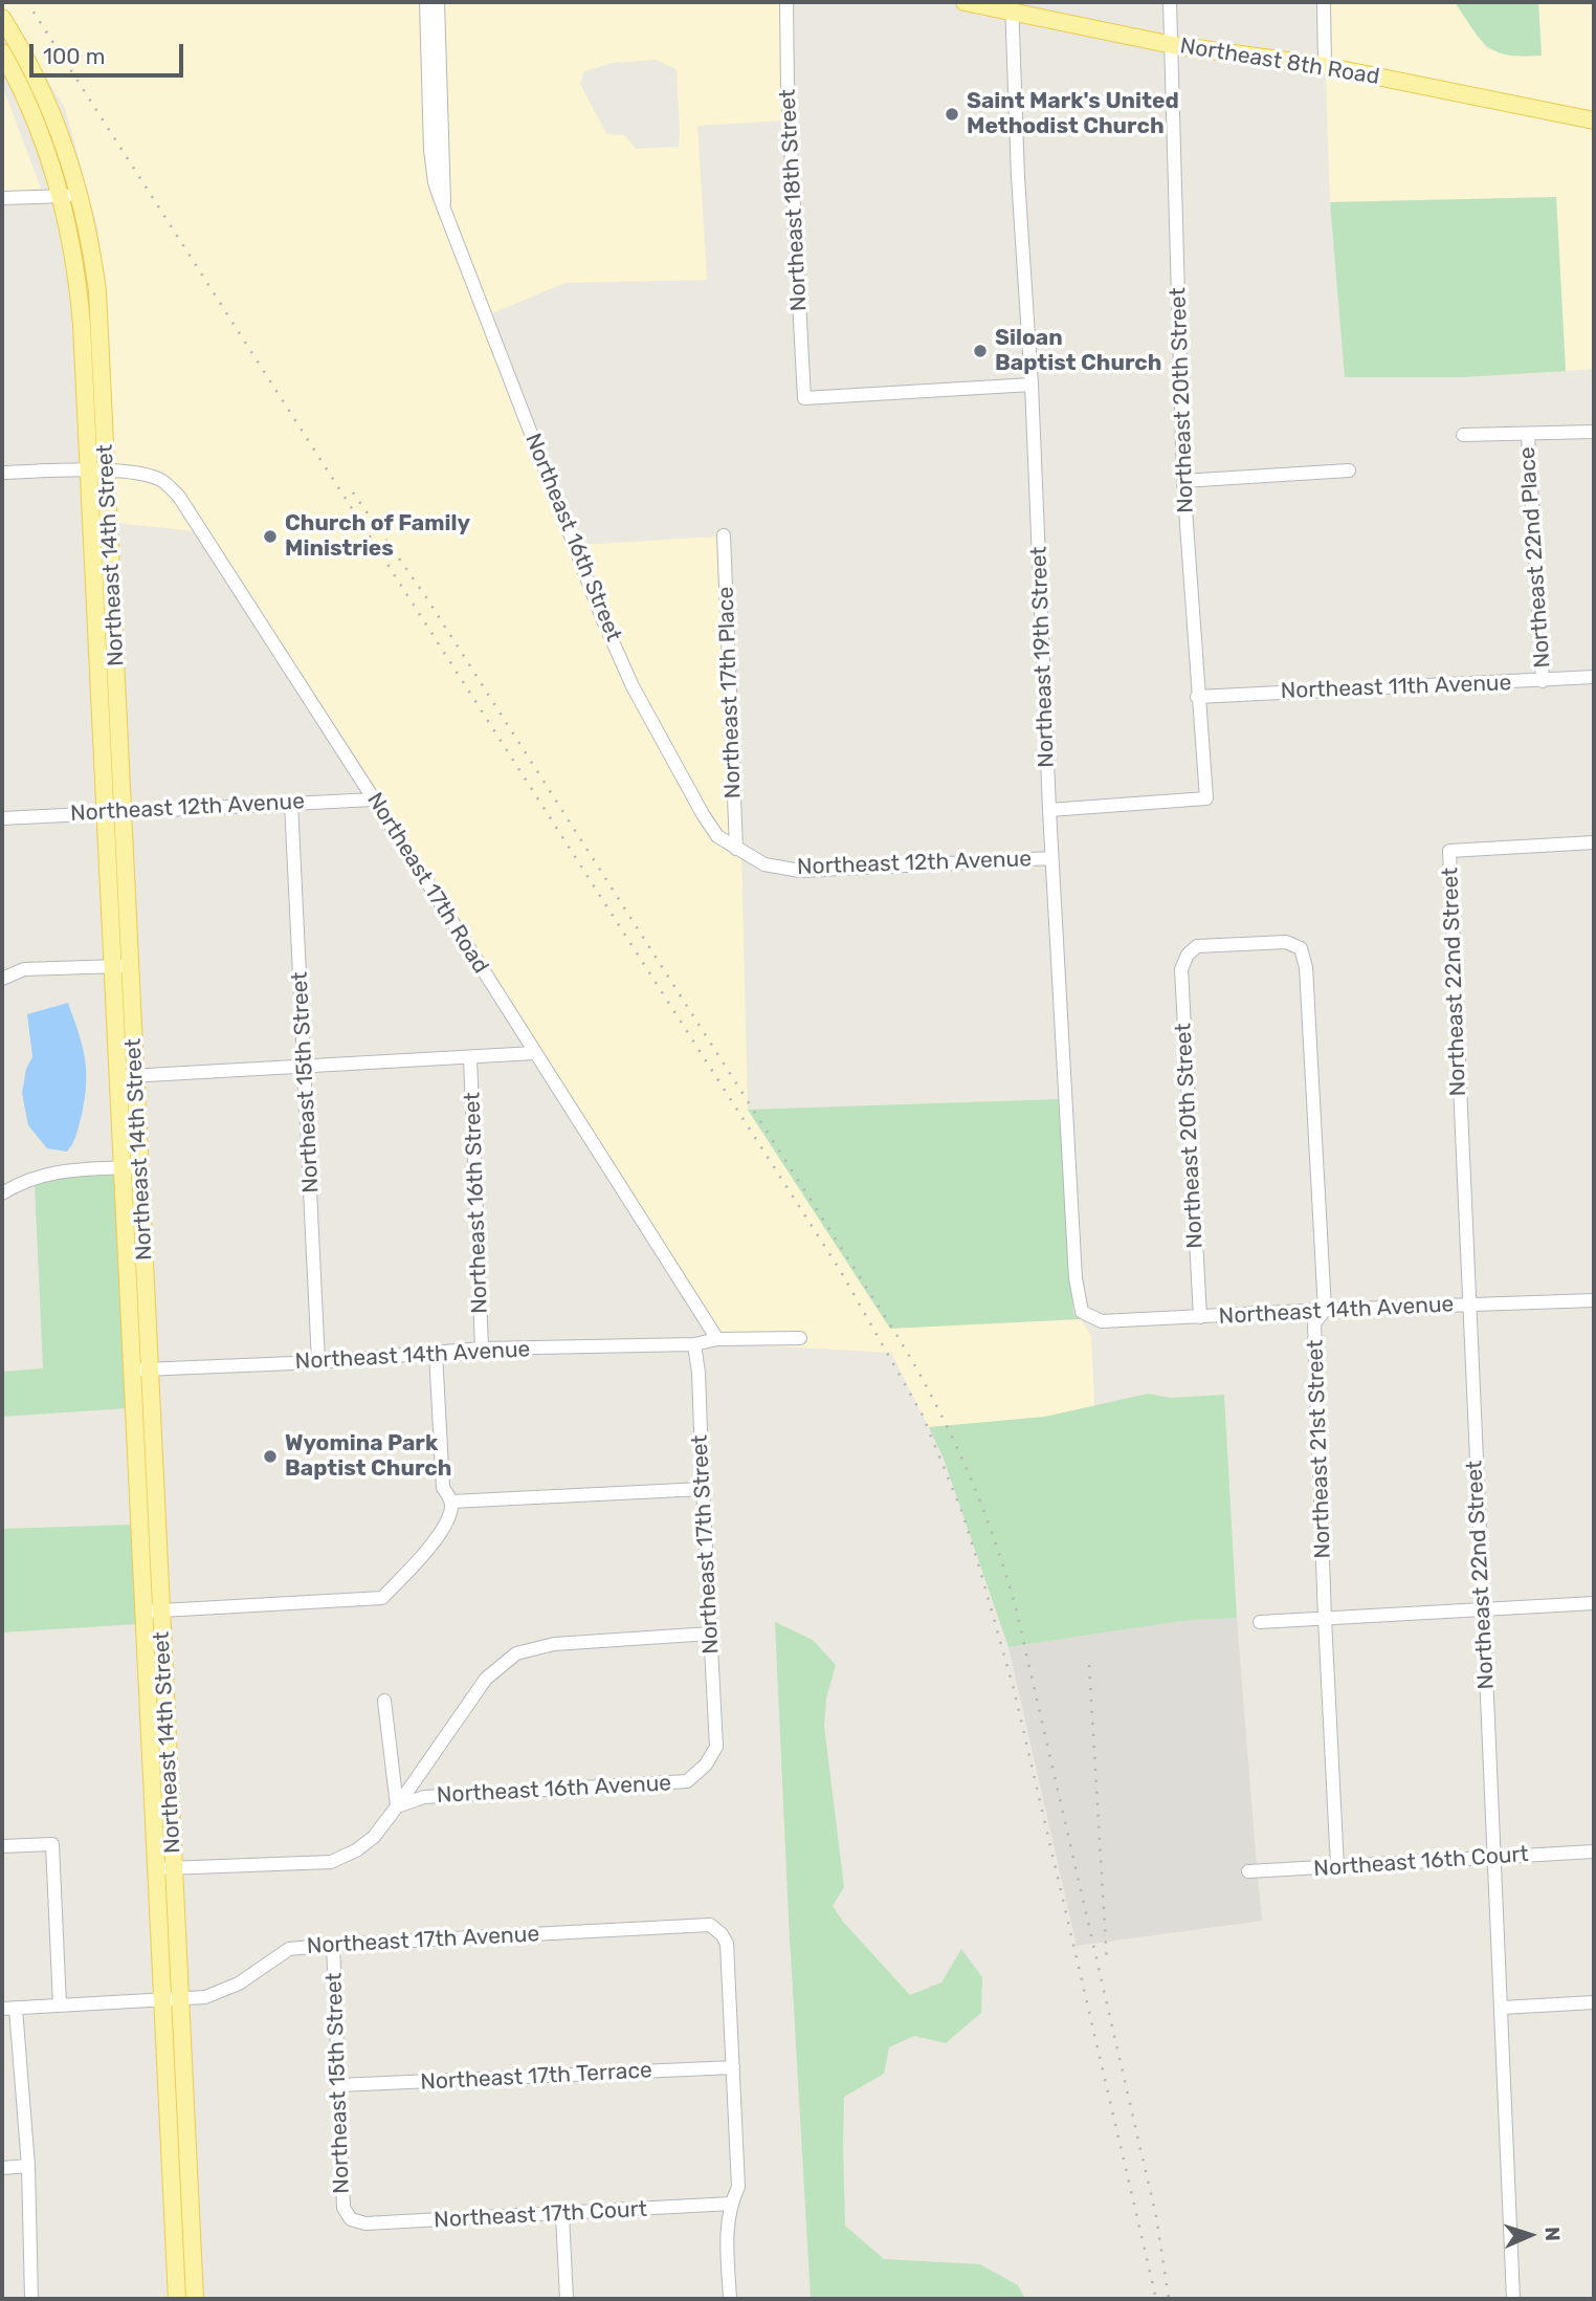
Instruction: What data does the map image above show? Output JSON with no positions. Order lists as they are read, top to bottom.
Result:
{
  "streets": {
    "main road": ["Northeast 8th Road", "Northeast 14th Street"],
    "street": [
      "Northeast 18th Street",
      "Northeast 20th Street",
      "Northeast 16th Street",
      "Northeast 22nd Place",
      "Northeast 19th Street",
      "Northeast 11th Avenue",
      "Northeast 17th Place",
      "Northeast 12th Avenue",
      "Northeast 17th Road",
      "Northeast 22nd Street",
      "Northeast 15th Street",
      "Northeast 14th Avenue",
      "Northeast 21st Street",
      "Northeast 17th Street",
      "Northeast 16th Avenue",
      "Northeast 16th Court",
      "Northeast 17th Avenue",
      "Northeast 17th Terrace",
      "Northeast 17th Court"
    ]
  },
  "crossings": [
    ["Northeast 8th Road", "Northeast 20th Street"],
    ["Northeast 8th Road", "Northeast 19th Street"],
    ["Northeast 18th Street", "Northeast 19th Street"],
    ["Northeast 20th Street", "Northeast 19th Street"],
    ["Northeast 20th Street", "Northeast 11th Avenue"],
    ["Northeast 20th Street", "Northeast 14th Avenue"],
    ["Northeast 20th Street", "Northeast 21st Street"],
    ["Northeast 16th Street", "Northeast 17th Place"],
    ["Northeast 16th Street", "Northeast 12th Avenue"],
    ["Northeast 16th Street", "Northeast 14th Avenue"],
    ["Northeast 14th Street", "Northeast 12th Avenue"],
    ["Northeast 14th Street", "Northeast 17th Road"],
    ["Northeast 14th Street", "Northeast 14th Avenue"],
    ["Northeast 14th Street", "Northeast 17th Avenue"],
    ["Northeast 22nd Place", "Northeast 11th Avenue"],
    ["Northeast 19th Street", "Northeast 12th Avenue"],
    ["Northeast 19th Street", "Northeast 14th Avenue"],
    ["Northeast 17th Place", "Northeast 12th Avenue"],
    ["Northeast 12th Avenue", "Northeast 17th Road"],
    ["Northeast 12th Avenue", "Northeast 15th Street"],
    ["Northeast 22nd Street", "Northeast 14th Avenue"],
    ["Northeast 22nd Street", "Northeast 16th Court"],
    ["Northeast 15th Street", "Northeast 14th Avenue"],
    ["Northeast 15th Street", "Northeast 17th Avenue"],
    ["Northeast 15th Street", "Northeast 17th Terrace"],
    ["Northeast 15th Street", "Northeast 17th Court"],
    ["Northeast 14th Avenue", "Northeast 21st Street"],
    ["Northeast 14th Avenue", "Northeast 17th Street"],
    ["Northeast 21st Street", "Northeast 16th Court"],
    ["Northeast 17th Street", "Northeast 16th Avenue"],
    ["Northeast 17th Avenue", "Northeast 17th Terrace"]
  ],
  "places": [
    "Saint Mark's United Methodist Church",
    "Siloan Baptist Church",
    "Church of Family Ministries",
    "Wyomina Park Baptist Church"
  ],
  "scale_bar": "100 m",
  "north": "right"
}
